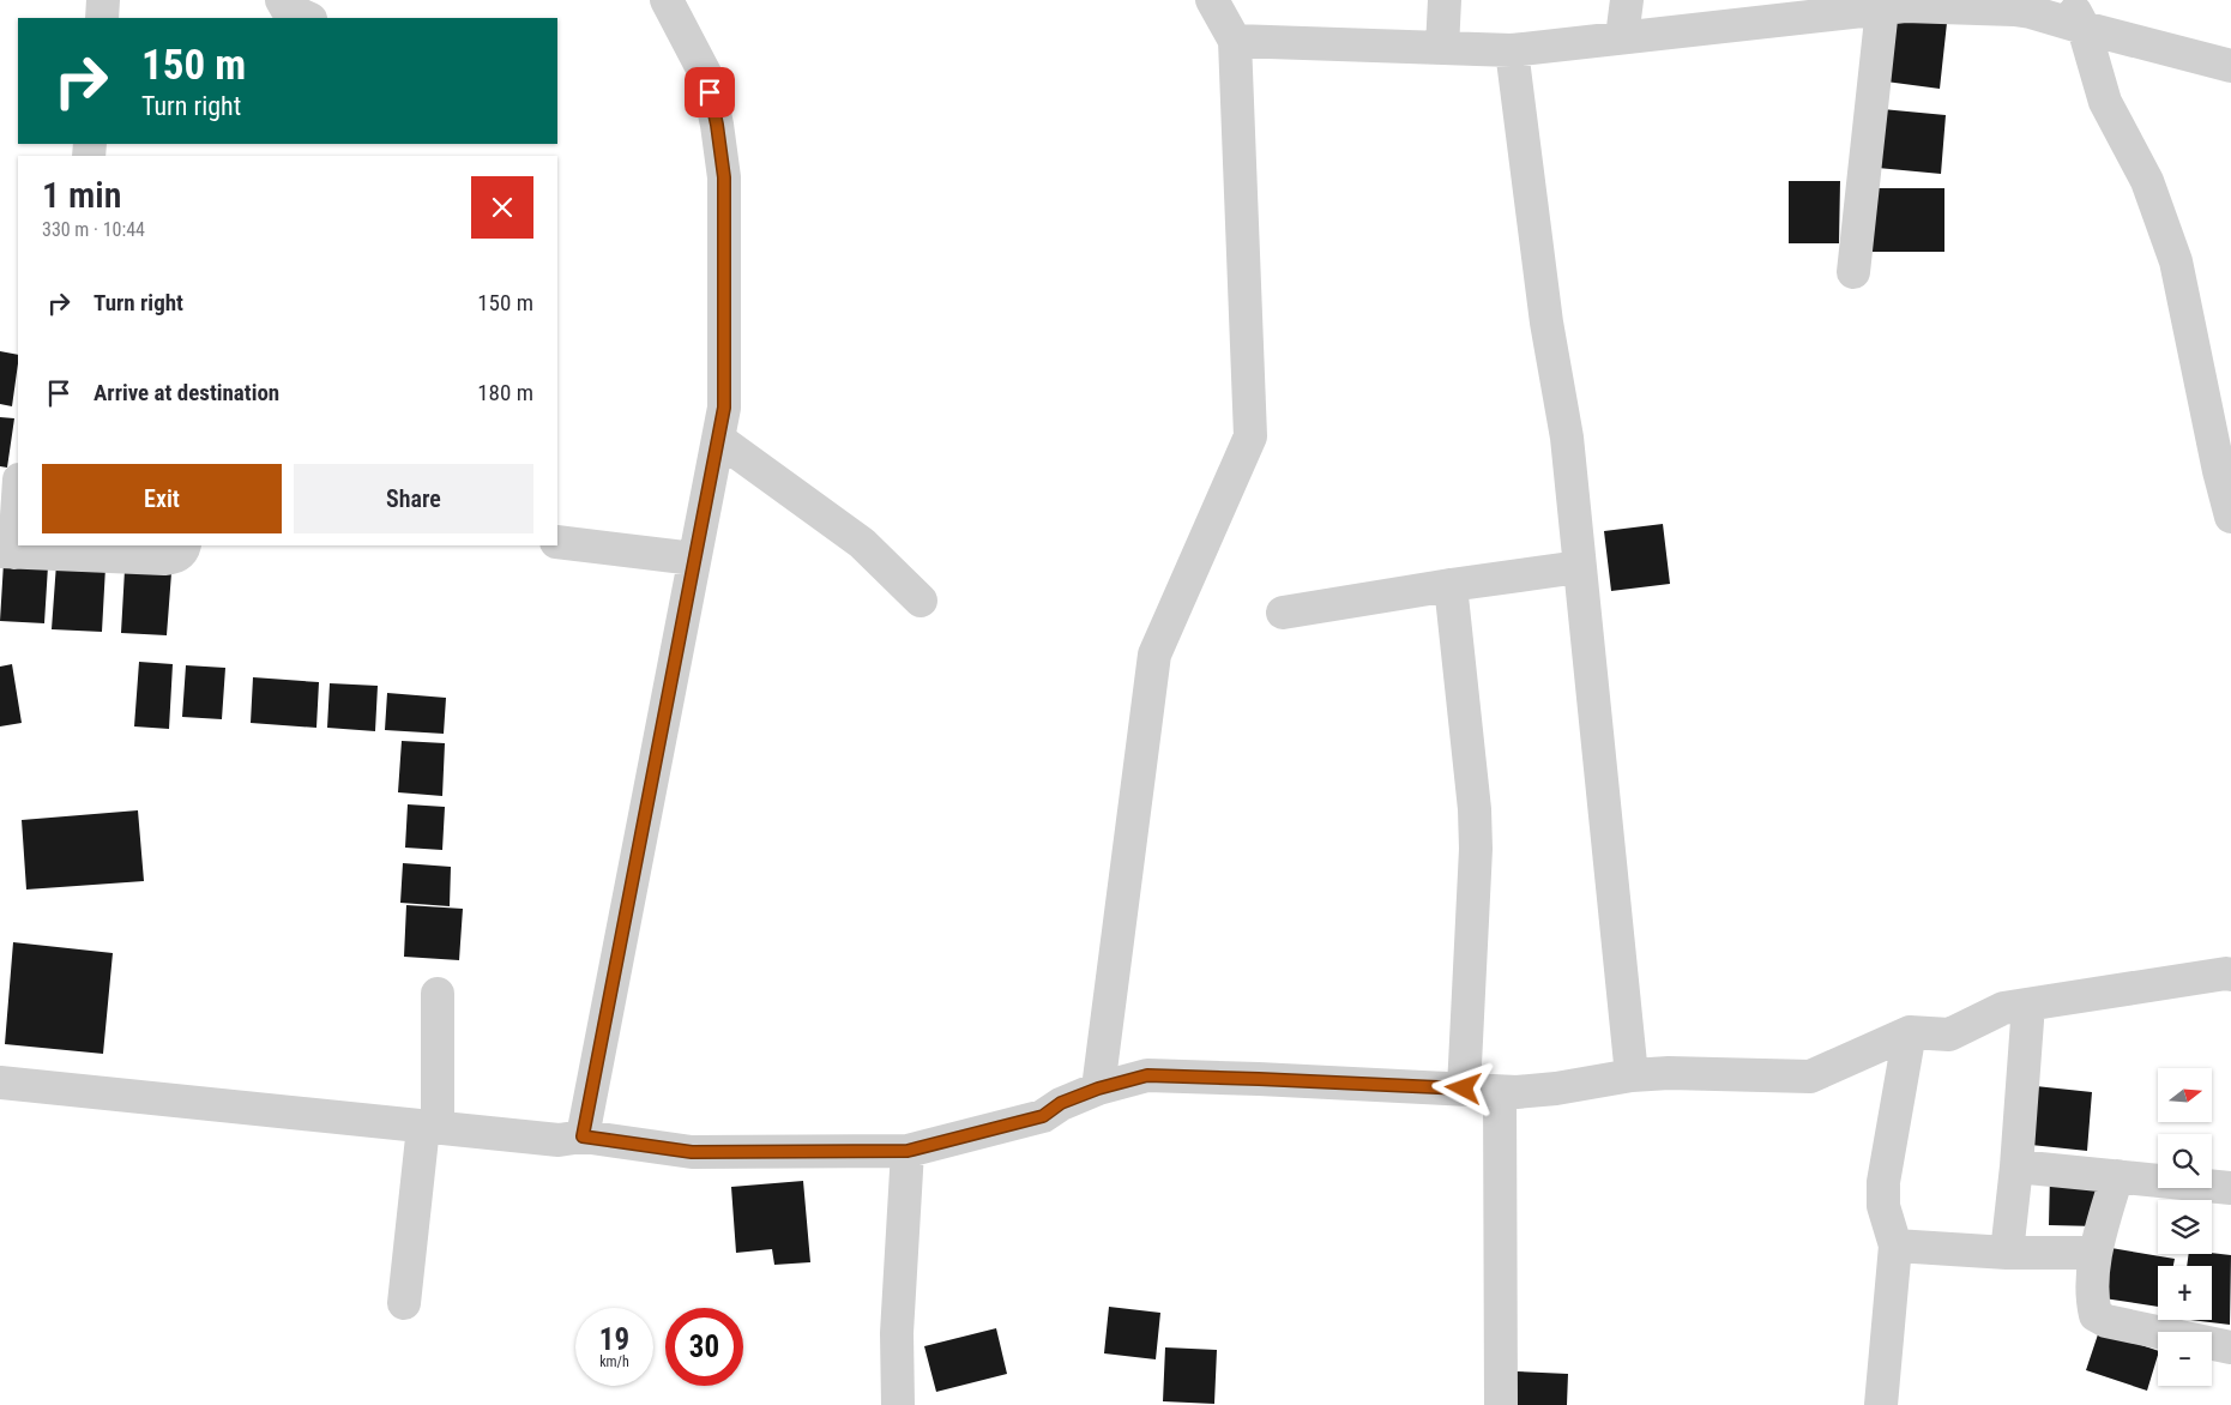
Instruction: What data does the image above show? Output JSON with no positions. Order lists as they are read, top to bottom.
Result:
{
  "north": "right",
  "page": {
    "turn": ["150 m", "Turn right"],
    "heading": ["1 min", "330 m · 10:44"],
    "list": [
      {
        "name": "Turn right",
        "value": "150 m"
      },
      {
        "name": "Arrive at destination",
        "value": "180 m"
      }
    ],
    "buttons": ["Exit", "Share"],
    "map_buttons": ["+", "−"],
    "speed": "19 km/h",
    "limit": "30"
  }
}
